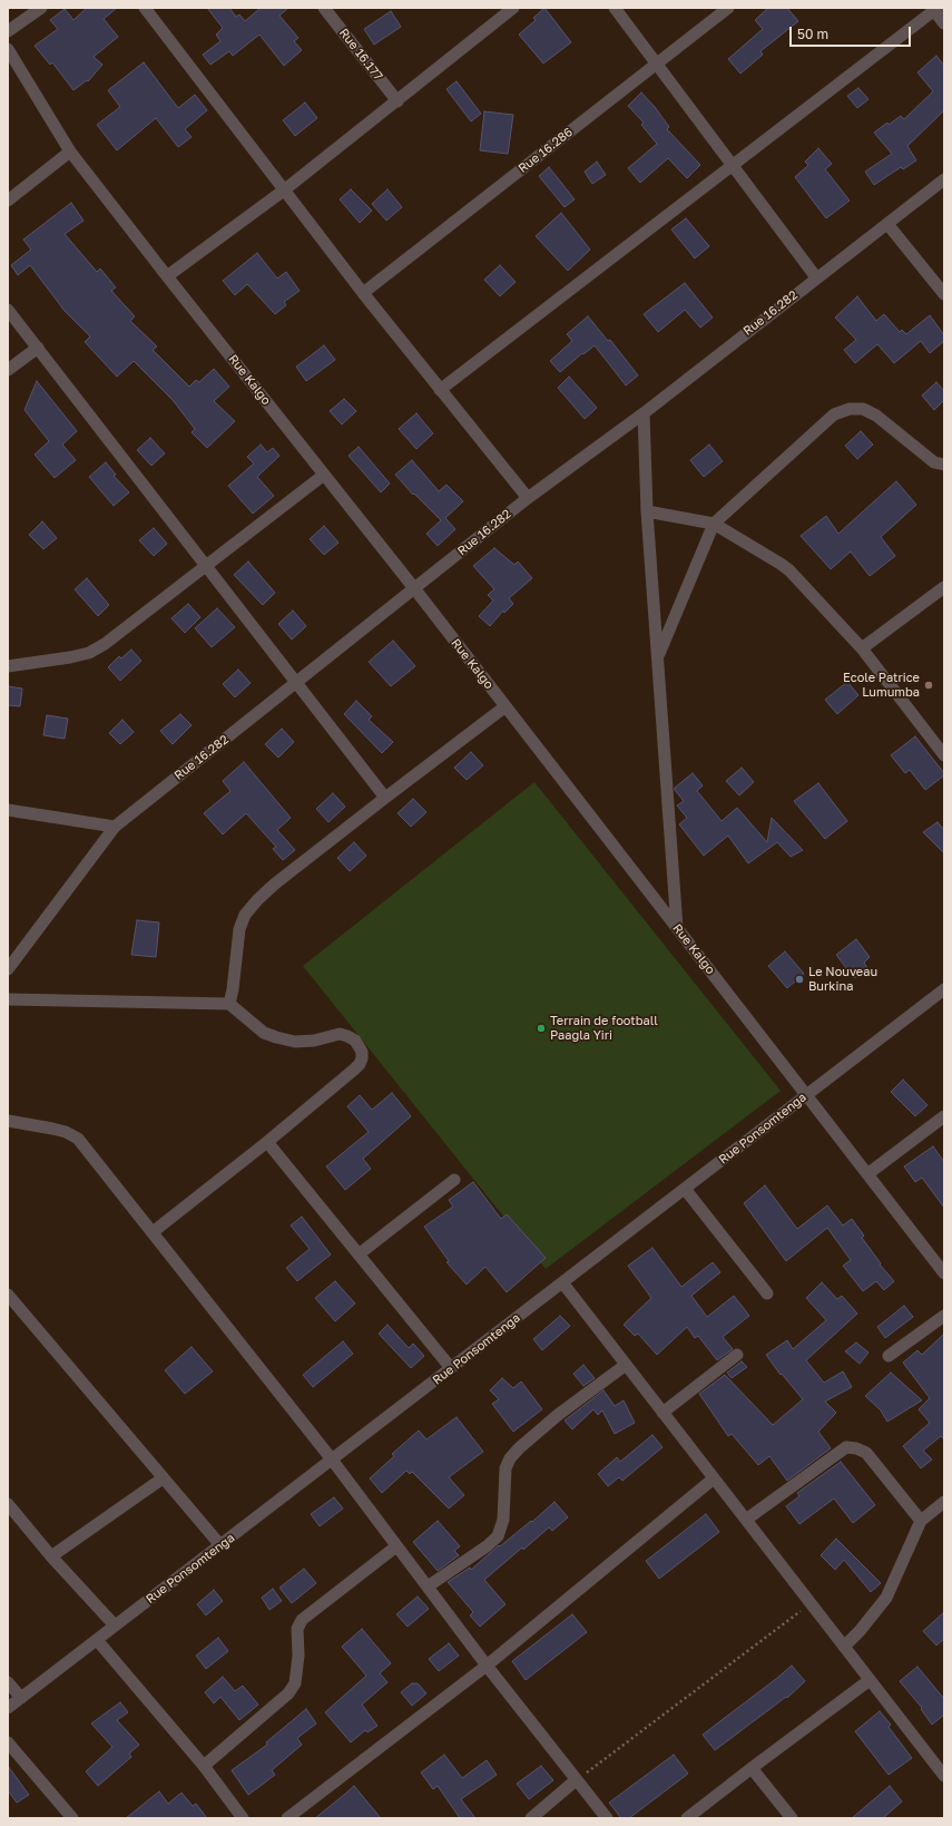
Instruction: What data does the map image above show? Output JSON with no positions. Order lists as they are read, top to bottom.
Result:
{
  "streets": {
    "street": [
      "Rue 16.177",
      "Rue 16.286",
      "Rue 16.282",
      "Rue Kalgo",
      "Rue Ponsomtenga"
    ]
  },
  "crossings": [
    ["Rue 16.282", "Rue Kalgo"],
    ["Rue Kalgo", "Rue Ponsomtenga"]
  ],
  "places": ["Ecole Patrice Lumumba", "Le Nouveau Burkina", "Terrain de football Paagla Yiri"],
  "scale_bar": "50 m"
}
